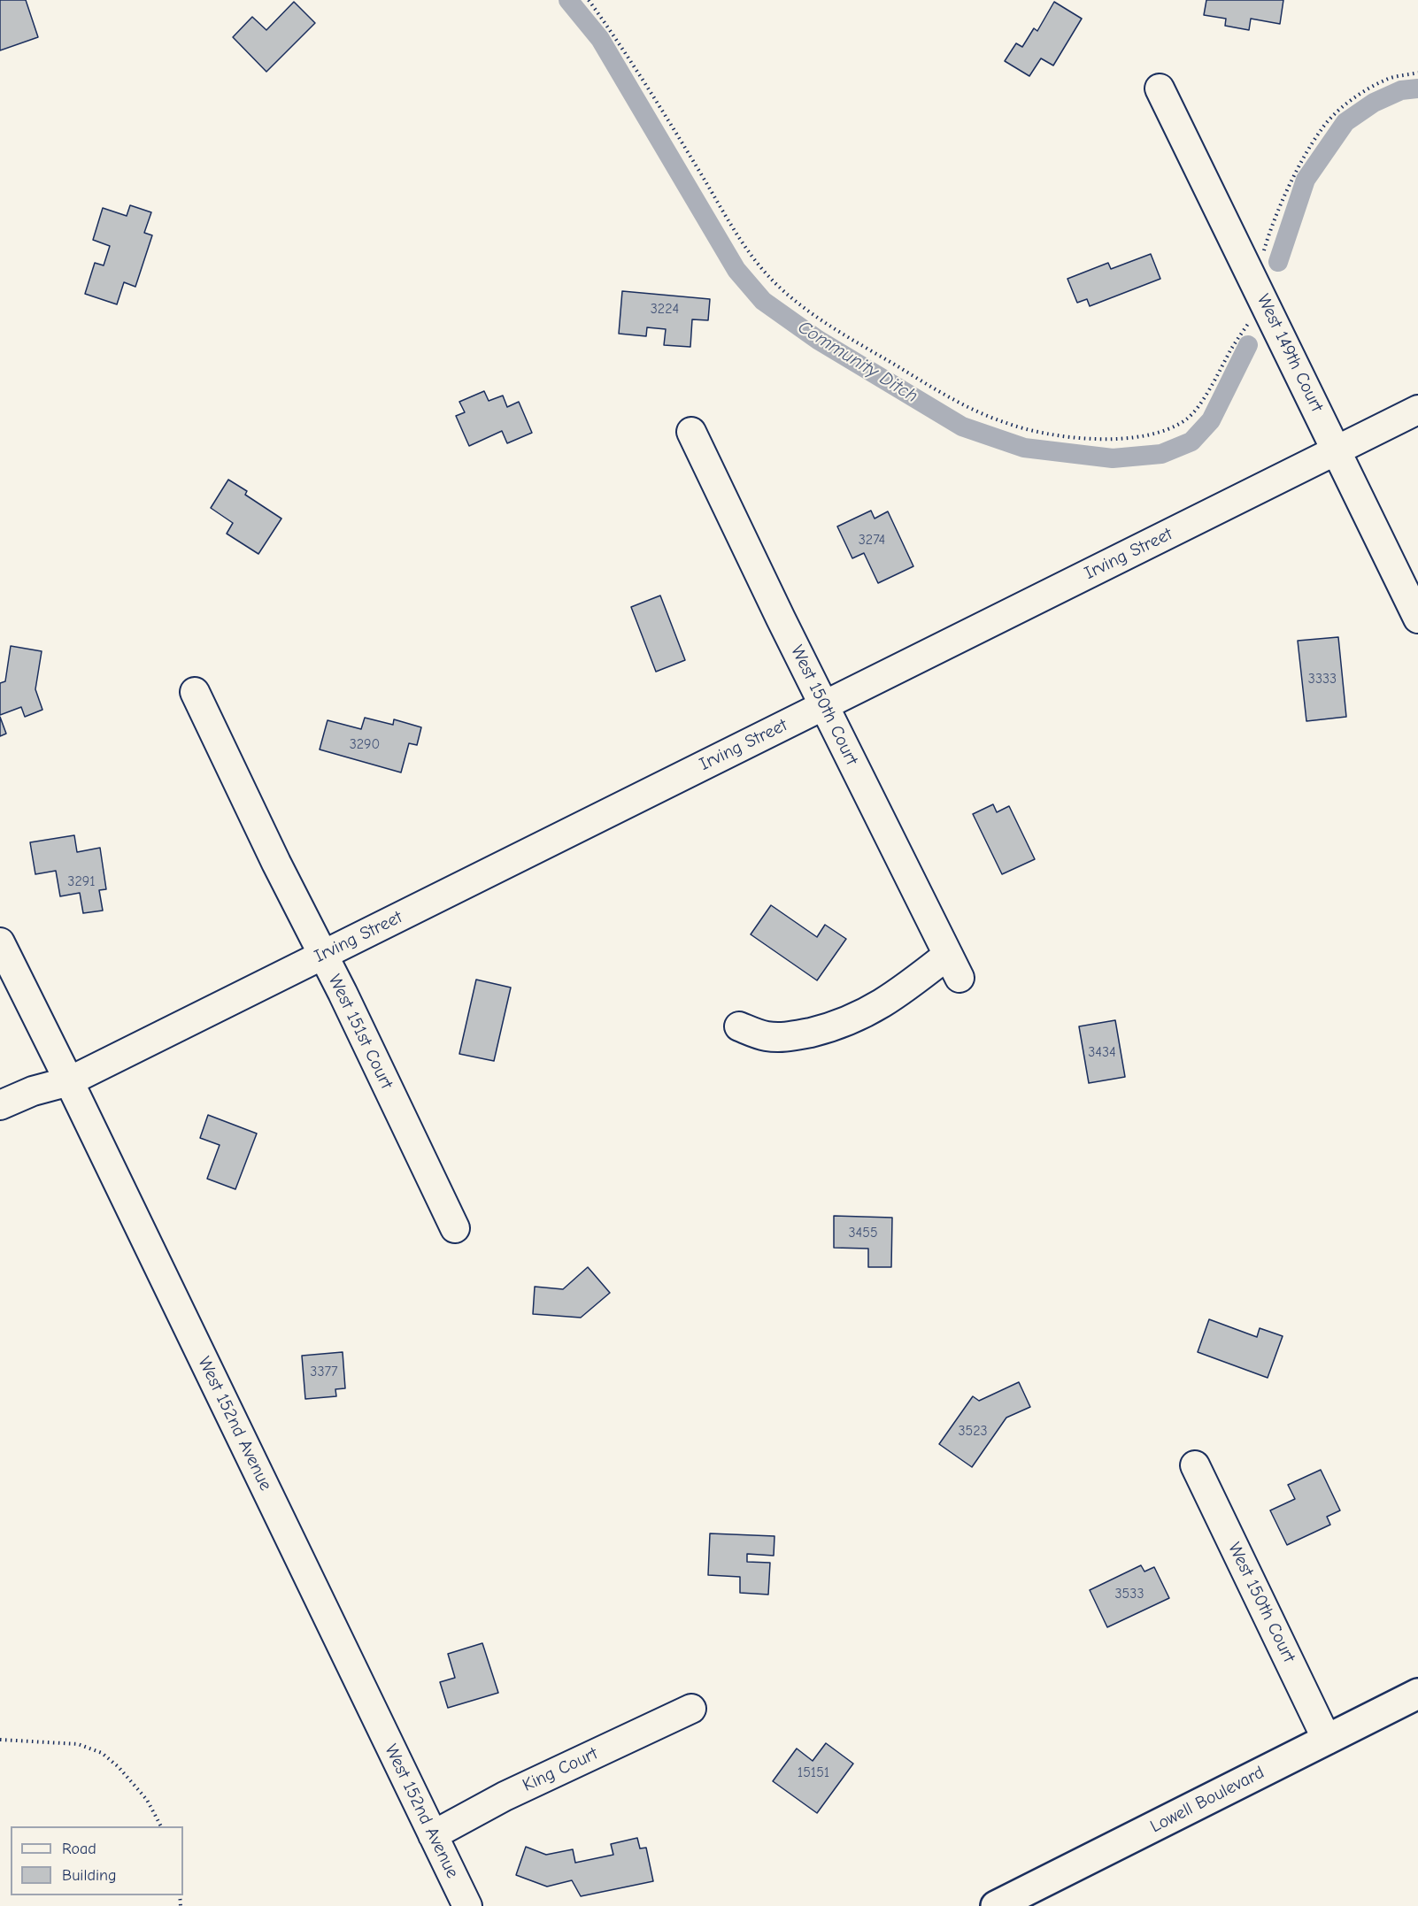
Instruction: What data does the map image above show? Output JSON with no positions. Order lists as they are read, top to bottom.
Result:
{
  "streets": {
    "main road": ["Lowell Boulevard"],
    "street": [
      "West 149th Court",
      "Irving Street",
      "West 150th Court",
      "West 151st Court",
      "West 152nd Avenue",
      "King Court"
    ]
  },
  "crossings": [
    ["West 149th Court", "Irving Street"],
    ["Irving Street", "West 150th Court"],
    ["Irving Street", "West 151st Court"],
    ["Irving Street", "West 152nd Avenue"],
    ["West 150th Court", "Lowell Boulevard"],
    ["West 152nd Avenue", "King Court"]
  ],
  "water": ["Community Ditch"],
  "house_numbers": [
    "3224",
    "3274",
    "3333",
    "3290",
    "3291",
    "3434",
    "3455",
    "3377",
    "3523",
    "3533",
    "15151"
  ],
  "legend": ["Road", "Building"]
}
